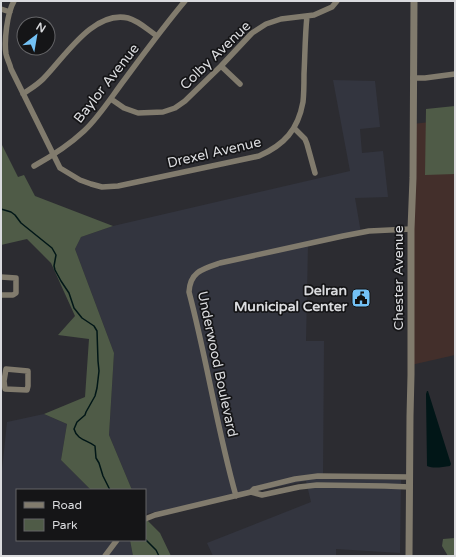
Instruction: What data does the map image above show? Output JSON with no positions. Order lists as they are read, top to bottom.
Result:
{
  "streets": {
    "street": [
      "Colby Avenue",
      "Baylor Avenue",
      "Drexel Avenue",
      "Chester Avenue",
      "Underwood Boulevard"
    ]
  },
  "crossings": [
    ["Colby Avenue", "Baylor Avenue"],
    ["Colby Avenue", "Drexel Avenue"],
    ["Baylor Avenue", "Drexel Avenue"],
    ["Chester Avenue", "Underwood Boulevard"]
  ],
  "places": {
    "public building": ["Delran Municipal Center"]
  },
  "legend": ["Road", "Park"],
  "north": "top right"
}
